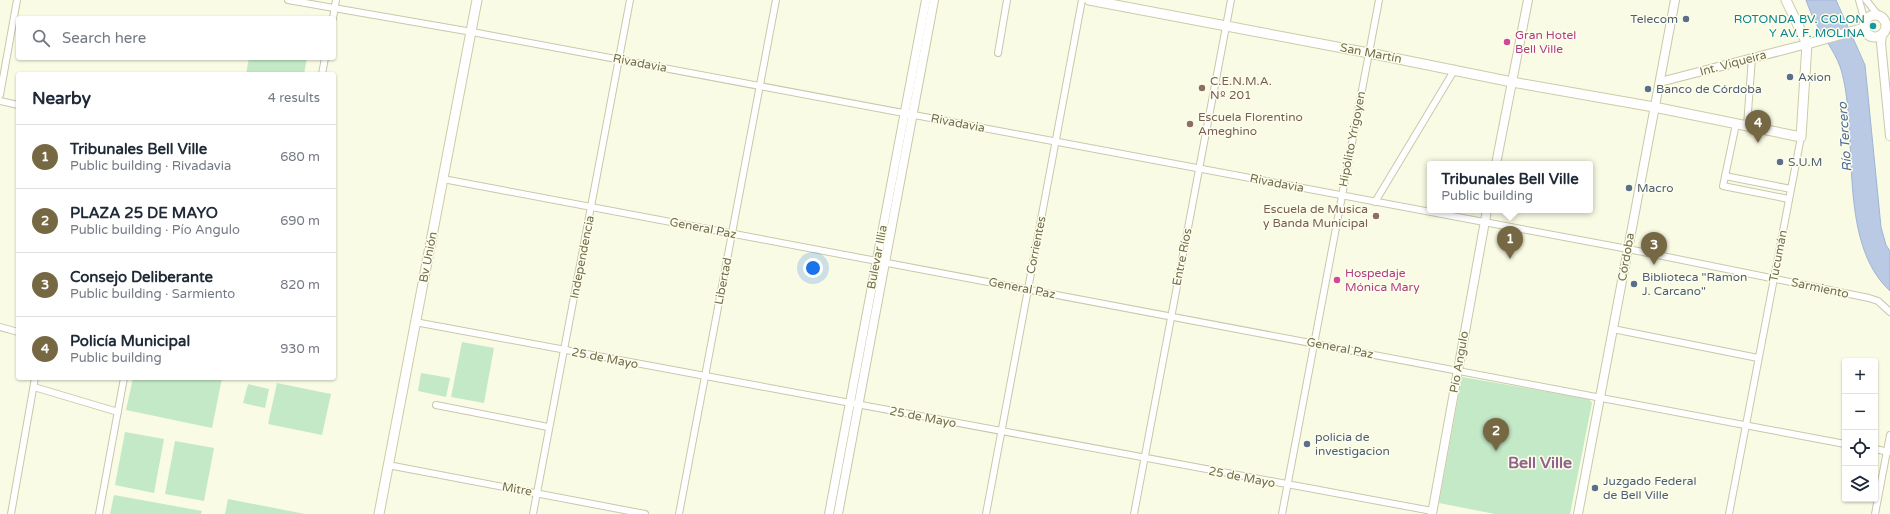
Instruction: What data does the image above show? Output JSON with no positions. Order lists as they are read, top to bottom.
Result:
{
  "streets": {
    "main road": ["San Martín", "Tucumán", "Bv Unión"],
    "street": [
      "Rivadavia",
      "Int. Viqueira",
      "Hipólito Yrigoyen",
      "General Paz",
      "Corrientes",
      "Independencia",
      "Bulevar Illia",
      "Entre Ríos",
      "Córdoba",
      "Libertad",
      "Sarmiento",
      "25 de Mayo",
      "Pío Angulo",
      "Mitre"
    ]
  },
  "crossings": [
    ["San Martín", "Hipólito Yrigoyen"],
    ["San Martín", "Tucumán"],
    ["San Martín", "Entre Ríos"],
    ["San Martín", "Córdoba"],
    ["Rivadavia", "Hipólito Yrigoyen"],
    ["Rivadavia", "Corrientes"],
    ["Rivadavia", "Bv Unión"],
    ["Rivadavia", "Independencia"],
    ["Rivadavia", "Bulevar Illia"],
    ["Rivadavia", "Entre Ríos"],
    ["Rivadavia", "Córdoba"],
    ["Rivadavia", "Libertad"],
    ["Rivadavia", "Sarmiento"],
    ["Rivadavia", "Pío Angulo"],
    ["Int. Viqueira", "Tucumán"],
    ["Int. Viqueira", "Córdoba"],
    ["Hipólito Yrigoyen", "General Paz"],
    ["Hipólito Yrigoyen", "25 de Mayo"],
    ["General Paz", "Corrientes"],
    ["General Paz", "Tucumán"],
    ["General Paz", "Bv Unión"],
    ["General Paz", "Independencia"],
    ["General Paz", "Bulevar Illia"],
    ["General Paz", "Entre Ríos"],
    ["General Paz", "Córdoba"],
    ["General Paz", "Libertad"],
    ["General Paz", "Pío Angulo"],
    ["Corrientes", "25 de Mayo"],
    ["Tucumán", "Sarmiento"],
    ["Bv Unión", "25 de Mayo"],
    ["Bv Unión", "Mitre"],
    ["Independencia", "25 de Mayo"],
    ["Independencia", "Mitre"],
    ["Bulevar Illia", "25 de Mayo"],
    ["Entre Ríos", "25 de Mayo"],
    ["Córdoba", "Sarmiento"],
    ["Libertad", "25 de Mayo"],
    ["25 de Mayo", "Pío Angulo"]
  ],
  "districts": ["Bell Ville"],
  "water": ["Río Tercero"],
  "places": [
    "Telecom",
    "ROTONDA BV. COLON Y AV. F. MOLINA",
    "Gran Hotel Bell Ville",
    "Axion",
    "C.E.N.M.A. Nº 201",
    "Banco de Córdoba",
    "Escuela Florentino Ameghino",
    "S.U.M",
    "Macro",
    "Escuela de Musica y Banda Municipal",
    "Hospedaje Mónica Mary",
    "Biblioteca \"Ramon J. Carcano\"",
    "policia de investigacion",
    "Juzgado Federal de Bell Ville"
  ],
  "page": {
    "search": "Search here",
    "heading": ["Nearby", "4 results"],
    "pins": [
      "4",
      "1",
      "3",
      "2"
    ],
    "list": [
      {
        "mark": "1",
        "name": "Tribunales Bell Ville",
        "note": "Public building · Rivadavia",
        "value": "680 m"
      },
      {
        "mark": "2",
        "name": "PLAZA 25 DE MAYO",
        "note": "Public building · Pío Angulo",
        "value": "690 m"
      },
      {
        "mark": "3",
        "name": "Consejo Deliberante",
        "note": "Public building · Sarmiento",
        "value": "820 m"
      },
      {
        "mark": "4",
        "name": "Policía Municipal",
        "note": "Public building",
        "value": "930 m"
      }
    ],
    "popup": ["Tribunales Bell Ville", "Public building"],
    "map_buttons": ["+", "−"]
  }
}
